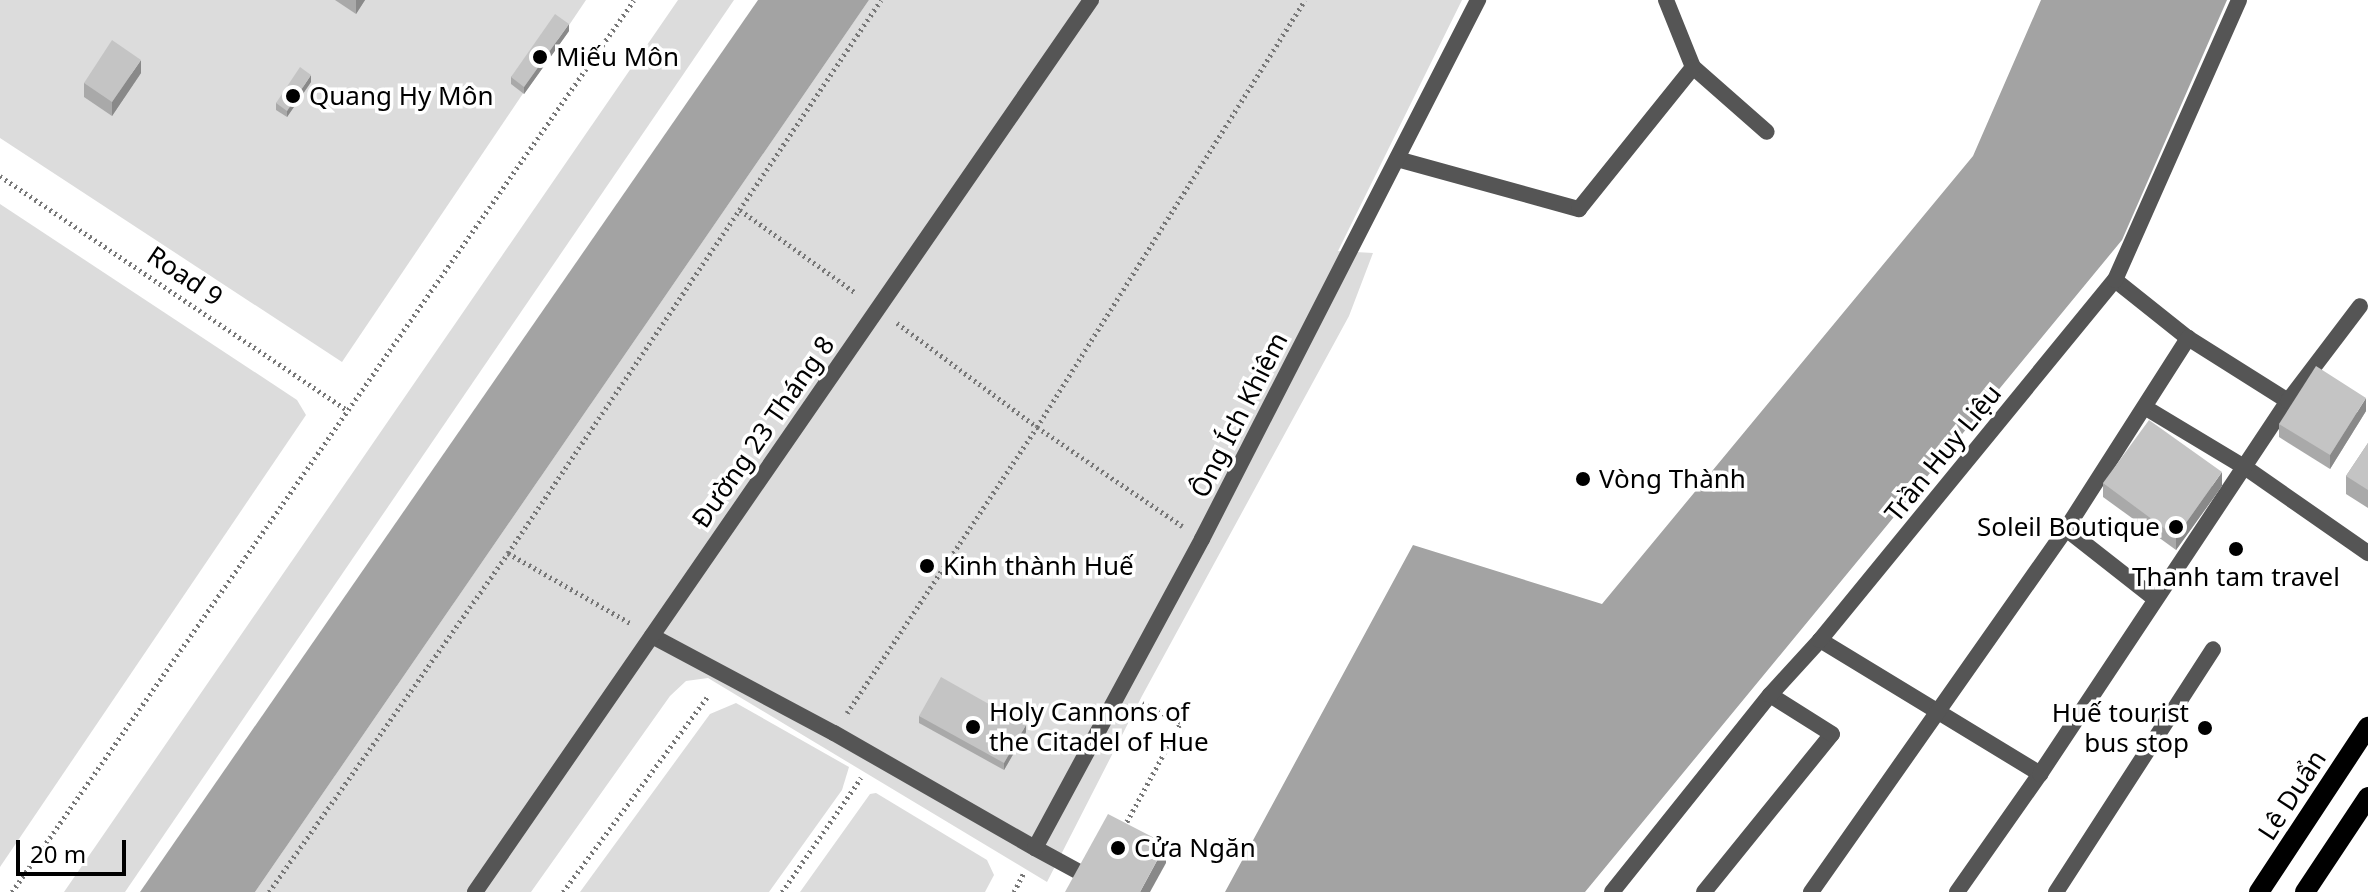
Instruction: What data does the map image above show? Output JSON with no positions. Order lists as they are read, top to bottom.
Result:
{
  "streets": {
    "main road": ["Lê Duẩn"],
    "street": ["Ông Ích Khiêm", "Đường 23 Tháng 8", "Trần Huy Liệu"],
    "path": ["Road 9"]
  },
  "places": [
    "Miếu Môn",
    "Quang Hy Môn",
    "Vòng Thành",
    "Soleil Boutique",
    "Thanh tam travel",
    "Kinh thành Huế",
    "Holy Cannons of the Citadel of Hue",
    "Huế tourist bus stop",
    "Cửa Ngăn"
  ],
  "scale_bar": "20 m"
}
